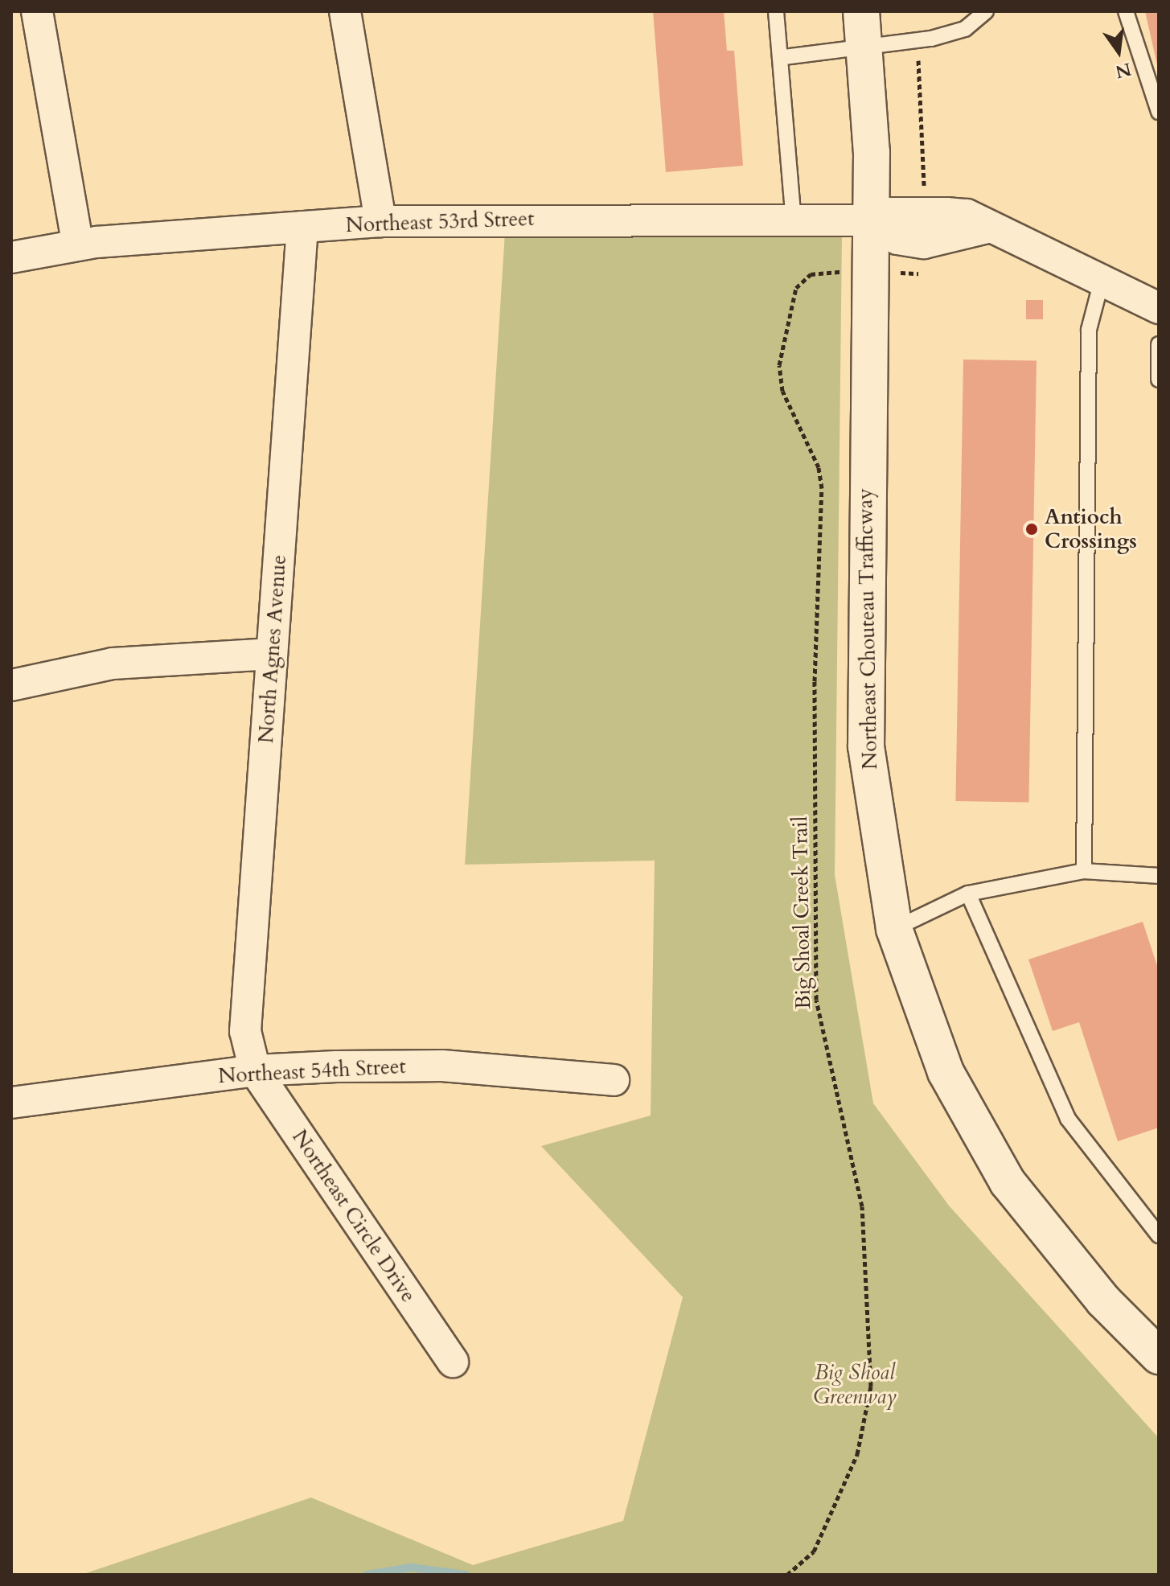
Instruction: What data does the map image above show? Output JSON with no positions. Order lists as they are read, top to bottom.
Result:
{
  "streets": {
    "main road": ["Northeast Chouteau Trafficway"],
    "street": [
      "Northeast 53rd Street",
      "North Agnes Avenue",
      "Northeast 54th Street",
      "Northeast Circle Drive"
    ],
    "path": ["Big Shoal Creek Trail"]
  },
  "crossings": [
    ["Northeast 53rd Street", "Northeast Chouteau Trafficway"],
    ["Northeast 53rd Street", "North Agnes Avenue"],
    ["North Agnes Avenue", "Northeast 54th Street"],
    ["North Agnes Avenue", "Northeast Circle Drive"],
    ["Northeast 54th Street", "Northeast Circle Drive"]
  ],
  "parks": ["Big Shoal Greenway"],
  "places": ["Antioch Crossings"],
  "north": "bottom"
}
